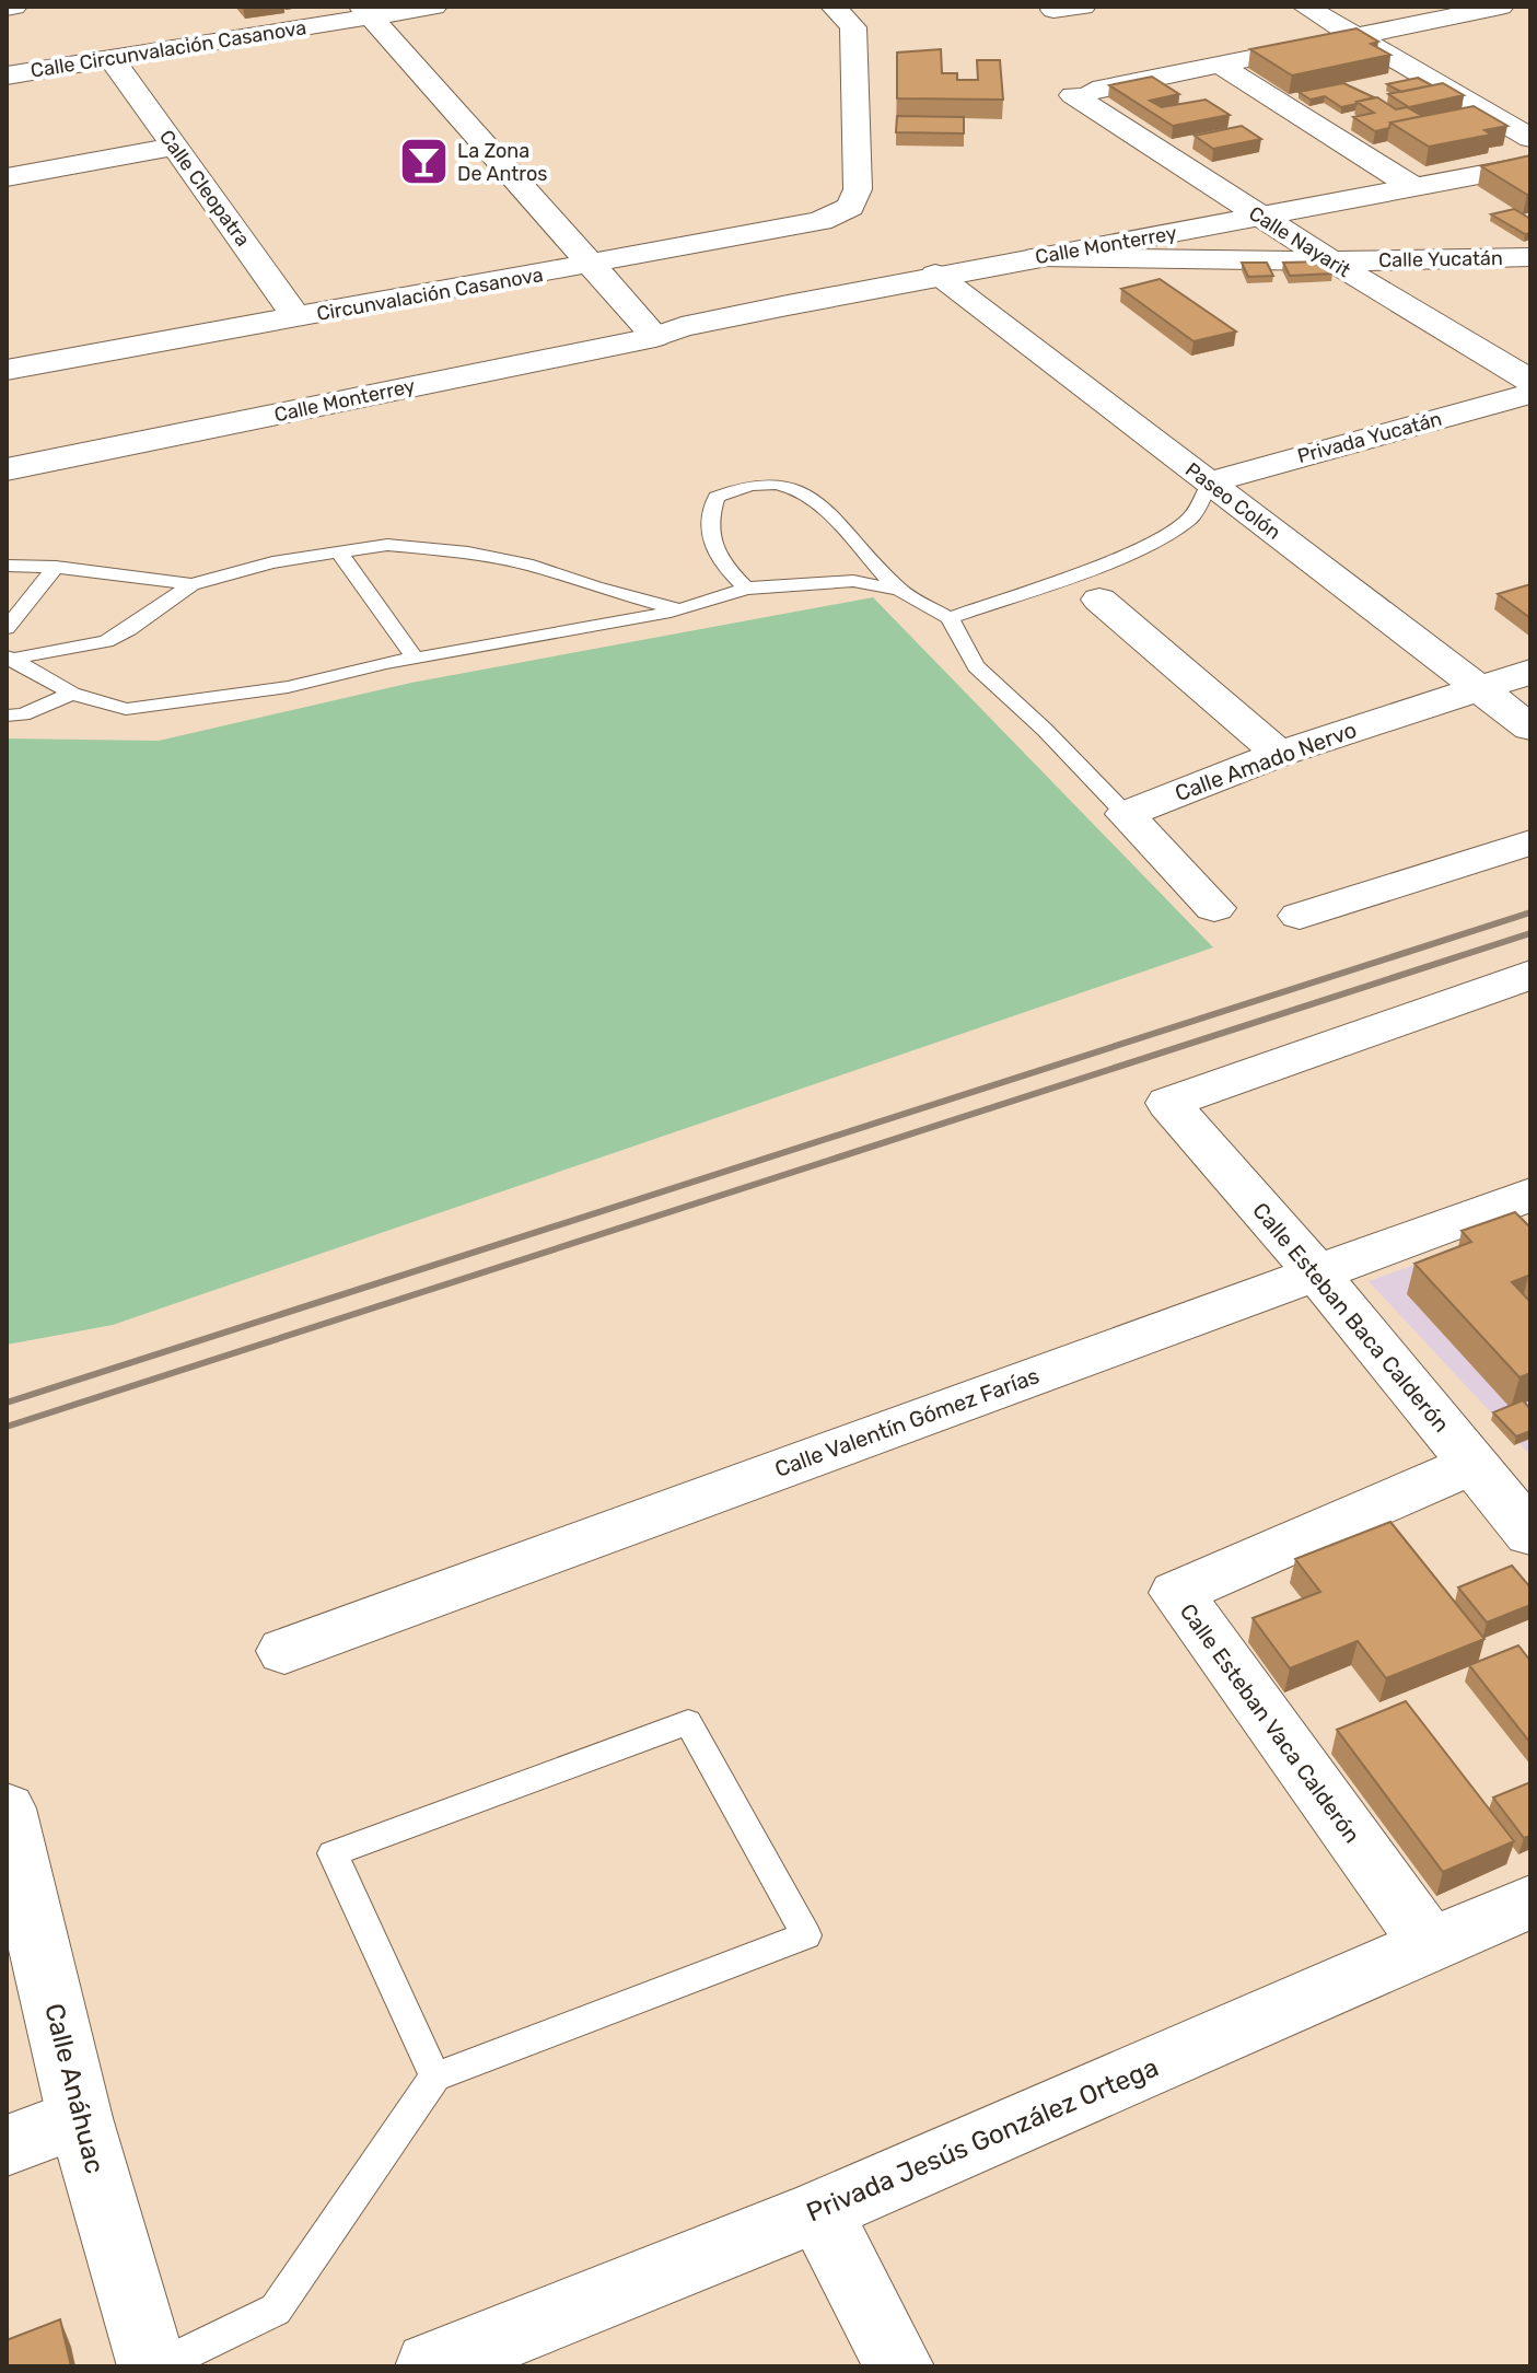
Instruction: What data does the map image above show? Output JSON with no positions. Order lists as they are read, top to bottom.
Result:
{
  "streets": {
    "street": [
      "Calle Circunvalación Casanova",
      "Calle Cleopatra",
      "Calle Nayarit",
      "Calle Monterrey",
      "Calle Yucatán",
      "Circunvalación Casanova",
      "Privada Yucatán",
      "Paseo Colón",
      "Calle Amado Nervo",
      "Calle Esteban Baca Calderón",
      "Calle Valentín Gómez Farías",
      "Calle Esteban Vaca Calderón",
      "Calle Anáhuac",
      "Privada Jesús González Ortega"
    ]
  },
  "crossings": [
    ["Calle Circunvalación Casanova", "Calle Cleopatra"],
    ["Calle Cleopatra", "Circunvalación Casanova"],
    ["Calle Nayarit", "Calle Monterrey"],
    ["Calle Nayarit", "Calle Yucatán"],
    ["Calle Monterrey", "Calle Yucatán"],
    ["Calle Monterrey", "Paseo Colón"],
    ["Privada Yucatán", "Paseo Colón"],
    ["Paseo Colón", "Calle Amado Nervo"],
    ["Calle Esteban Baca Calderón", "Calle Valentín Gómez Farías"],
    ["Calle Esteban Baca Calderón", "Calle Esteban Vaca Calderón"],
    ["Calle Esteban Vaca Calderón", "Privada Jesús González Ortega"]
  ],
  "places": {
    "bar": ["La Zona De Antros"]
  }
}
